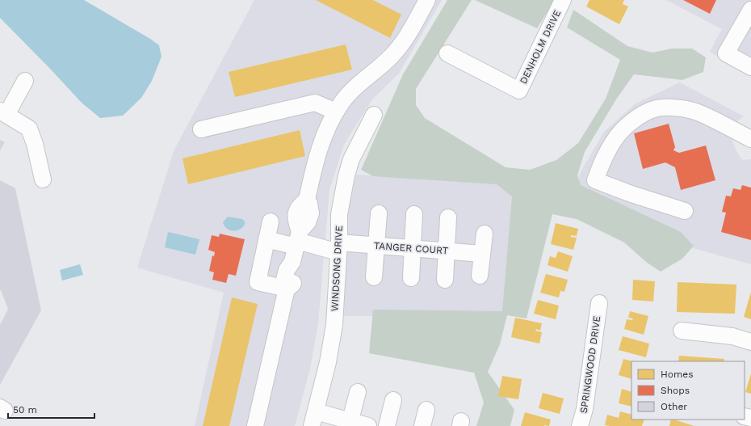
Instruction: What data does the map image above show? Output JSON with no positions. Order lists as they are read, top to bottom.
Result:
{
  "streets": {
    "street": [
      "DENHOLM DRIVE",
      "TANGER COURT",
      "WINDSONG DRIVE",
      "SPRINGWOOD DRIVE"
    ]
  },
  "crossings": [
    ["TANGER COURT", "WINDSONG DRIVE"]
  ],
  "legend": ["Homes", "Shops", "Other"],
  "scale_bar": "50 m"
}
